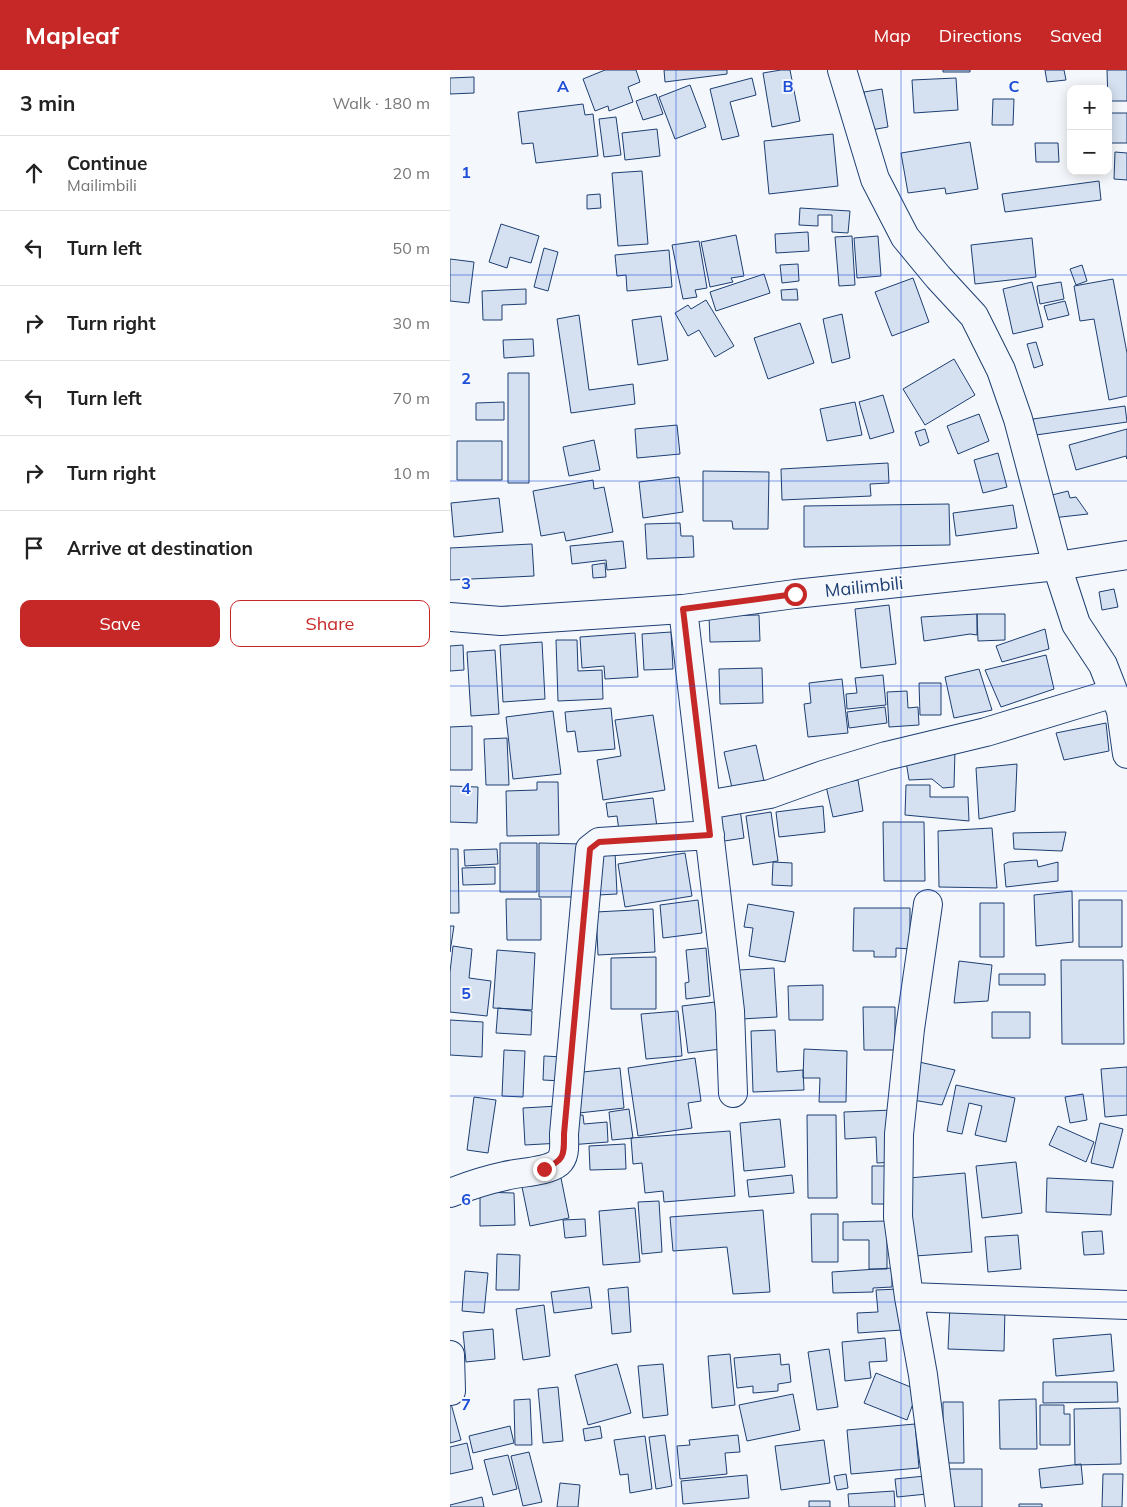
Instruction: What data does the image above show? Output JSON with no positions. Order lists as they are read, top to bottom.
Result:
{
  "streets": {
    "street": ["Mailimbili"]
  },
  "page": {
    "header": "Mapleaf",
    "nav": ["Map", "Directions", "Saved"],
    "heading": ["3 min", "Walk · 180 m"],
    "map_buttons": ["+", "−"],
    "list": [
      ["Continue", "Mailimbili", "20 m"],
      ["Turn left", "50 m"],
      ["Turn right", "30 m"],
      ["Turn left", "70 m"],
      ["Turn right", "10 m"],
      "Arrive at destination"
    ],
    "buttons": ["Save", "Share"]
  },
  "grid": {
    "columns": ["A", "B", "C"],
    "rows": [
      "1",
      "2",
      "3",
      "4",
      "5",
      "6",
      "7"
    ]
  }
}
